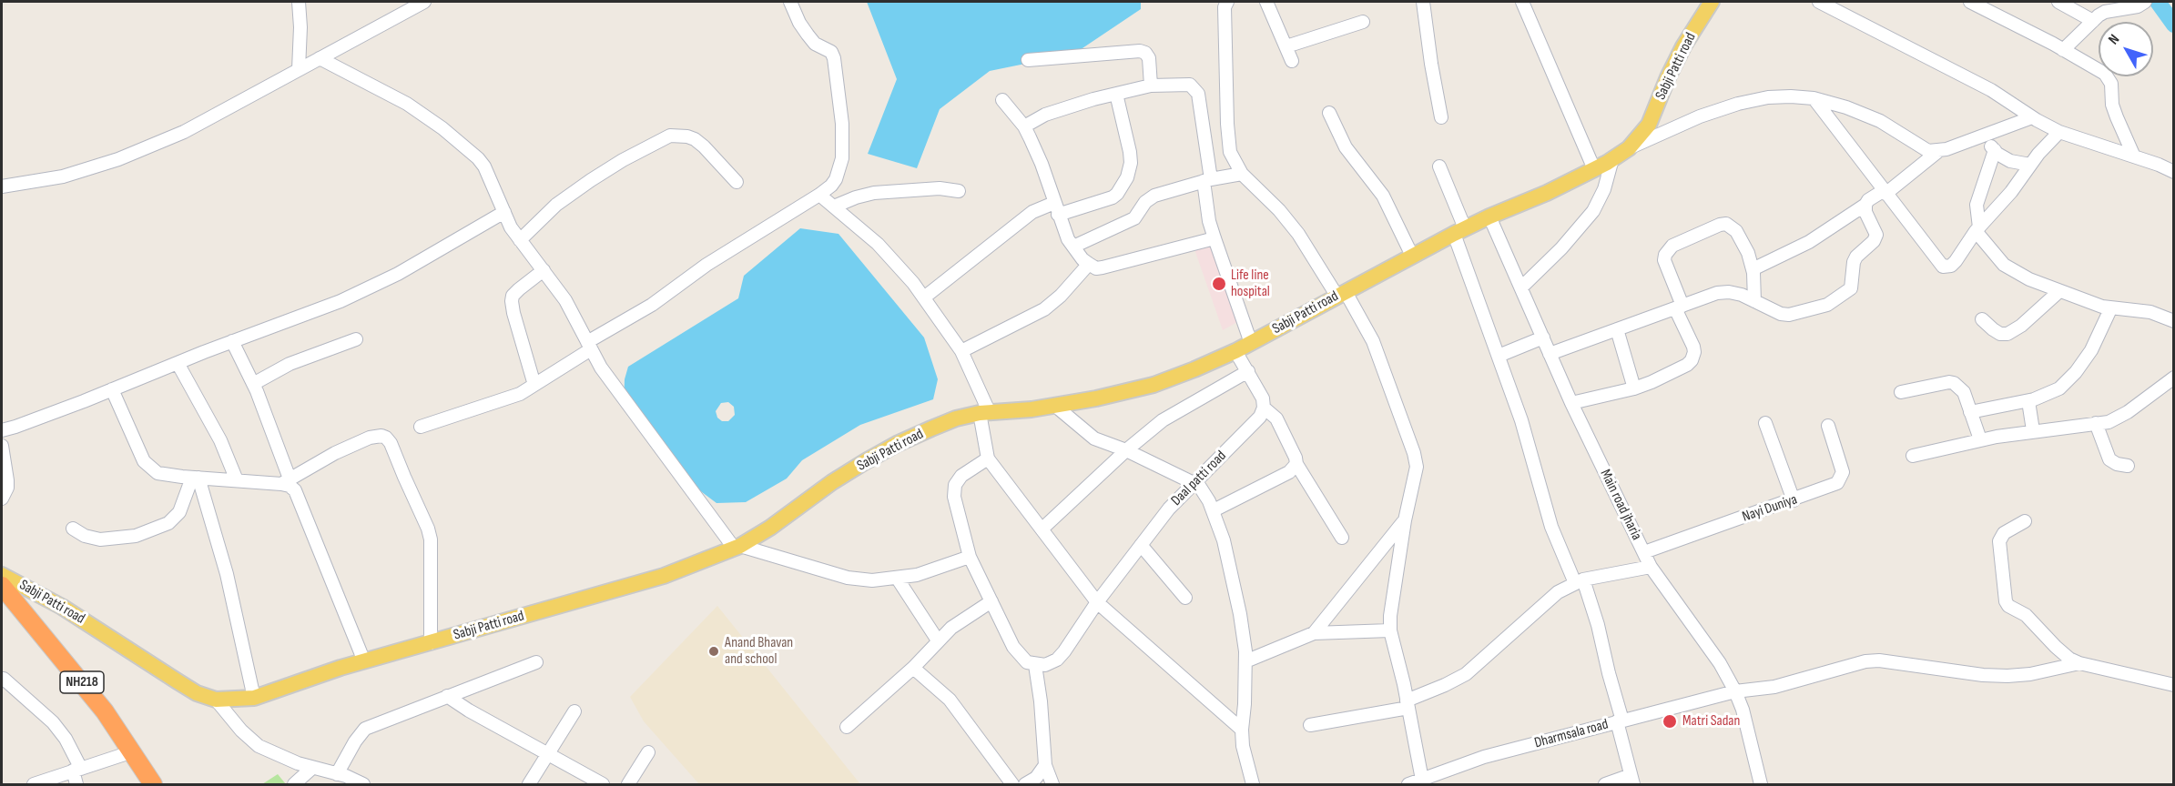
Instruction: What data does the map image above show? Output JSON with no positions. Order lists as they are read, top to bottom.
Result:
{
  "streets": {
    "highway": ["NH218"],
    "main road": ["Sabji Patti road"],
    "street": [
      "Daal patti road",
      "Main road jharia",
      "Nayi Duniya",
      "Dharmsala road"
    ]
  },
  "crossings": [
    ["Sabji Patti road", "Main road jharia"],
    ["Main road jharia", "Nayi Duniya"],
    ["Main road jharia", "Dharmsala road"]
  ],
  "places": ["Life line hospital", "Anand Bhavan and school", "Matri Sadan"],
  "north": "top left"
}
